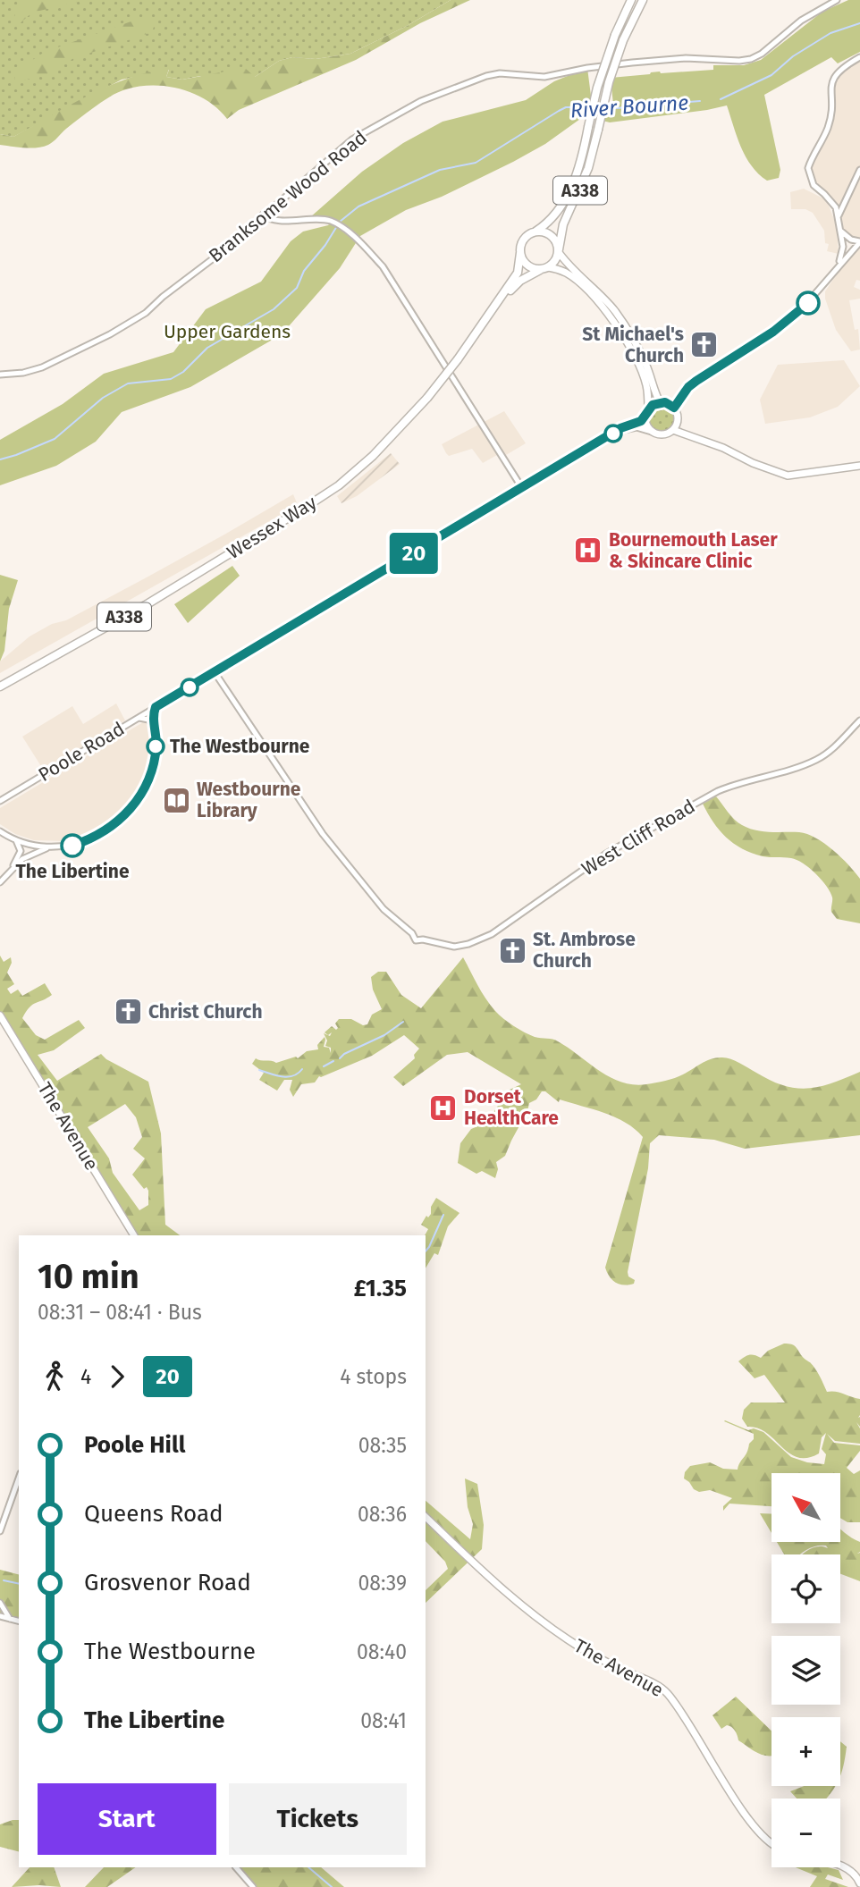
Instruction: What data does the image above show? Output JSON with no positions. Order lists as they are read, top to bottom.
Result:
{
  "streets": {
    "highway": ["A338", "Wessex Way"],
    "main road": ["The Avenue"],
    "street": ["Branksome Wood Road", "Poole Road", "West Cliff Road"]
  },
  "crossings": [
    ["A338", "Wessex Way"],
    ["Poole Road", "West Cliff Road"]
  ],
  "water": ["River Bourne"],
  "parks": ["Upper Gardens"],
  "places": {
    "church": ["St Michael's Church", "St. Ambrose Church", "Christ Church"],
    "hospital": ["Bournemouth Laser & Skincare Clinic", "Dorset HealthCare"],
    "other": ["The Westbourne", "The Libertine"],
    "library": ["Westbourne Library"]
  },
  "lines": ["bus line 20"],
  "north": "top left",
  "page": {
    "on_map": "20",
    "heading": ["10 min", "08:31 – 08:41 · Bus", "£1.35"],
    "legs": ["4", "20", "4 stops"],
    "list": [
      {
        "name": "Poole Hill",
        "value": "08:35"
      },
      {
        "name": "Queens Road",
        "value": "08:36"
      },
      {
        "name": "Grosvenor Road",
        "value": "08:39"
      },
      {
        "name": "The Westbourne",
        "value": "08:40"
      },
      {
        "name": "The Libertine",
        "value": "08:41"
      }
    ],
    "map_buttons": ["+", "−"],
    "buttons": ["Start", "Tickets"]
  }
}
